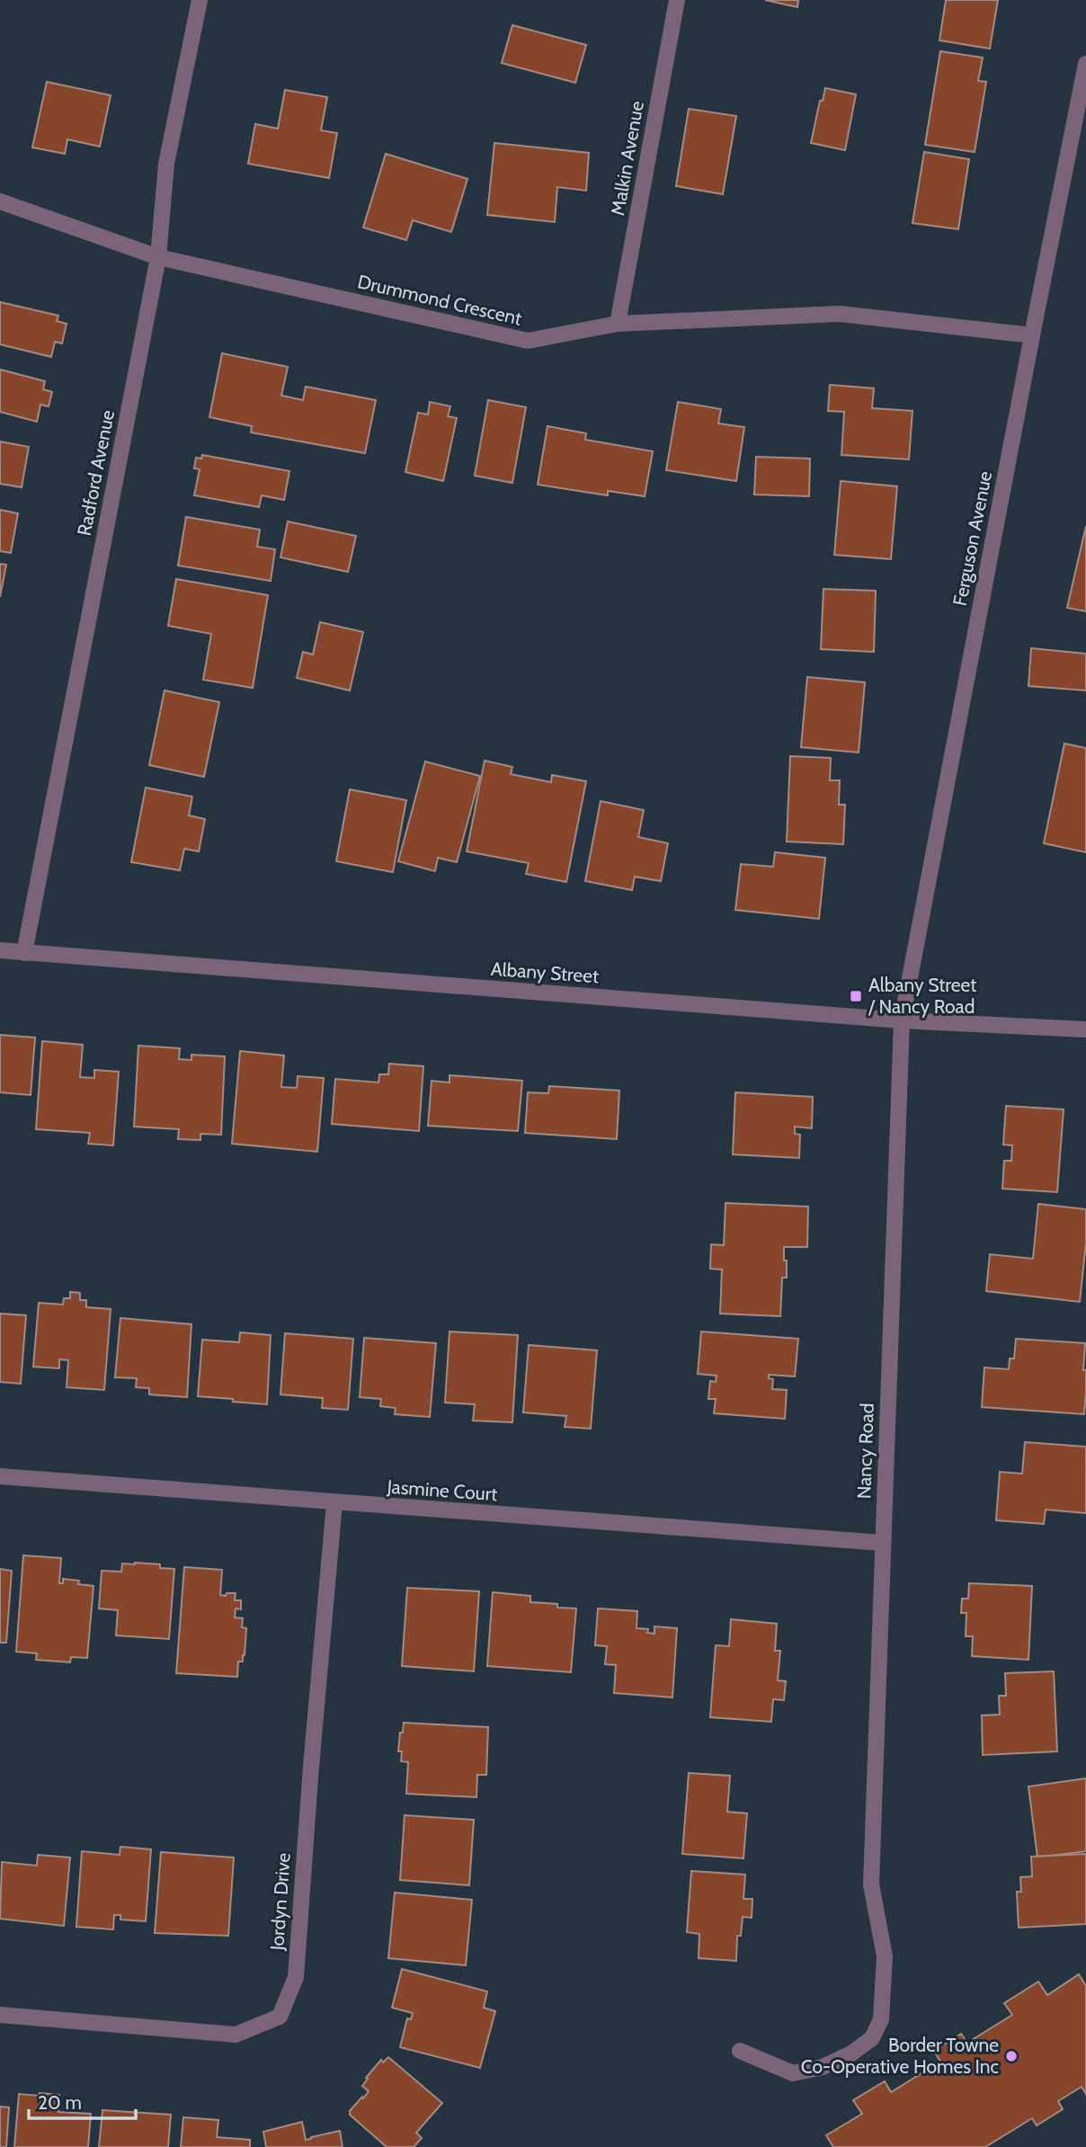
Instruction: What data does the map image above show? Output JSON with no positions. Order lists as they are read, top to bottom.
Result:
{
  "streets": {
    "street": [
      "Malkin Avenue",
      "Drummond Crescent",
      "Radford Avenue",
      "Ferguson Avenue",
      "Albany Street",
      "Nancy Road",
      "Jasmine Court",
      "Jordyn Drive"
    ]
  },
  "crossings": [
    ["Malkin Avenue", "Drummond Crescent"],
    ["Drummond Crescent", "Radford Avenue"],
    ["Drummond Crescent", "Ferguson Avenue"],
    ["Radford Avenue", "Albany Street"],
    ["Ferguson Avenue", "Albany Street"],
    ["Ferguson Avenue", "Nancy Road"],
    ["Albany Street", "Nancy Road"],
    ["Nancy Road", "Jasmine Court"],
    ["Jasmine Court", "Jordyn Drive"]
  ],
  "places": {
    "transit": ["Albany Street / Nancy Road"],
    "other": ["Border Towne Co-Operative Homes Inc"]
  },
  "scale_bar": "20 m"
}
